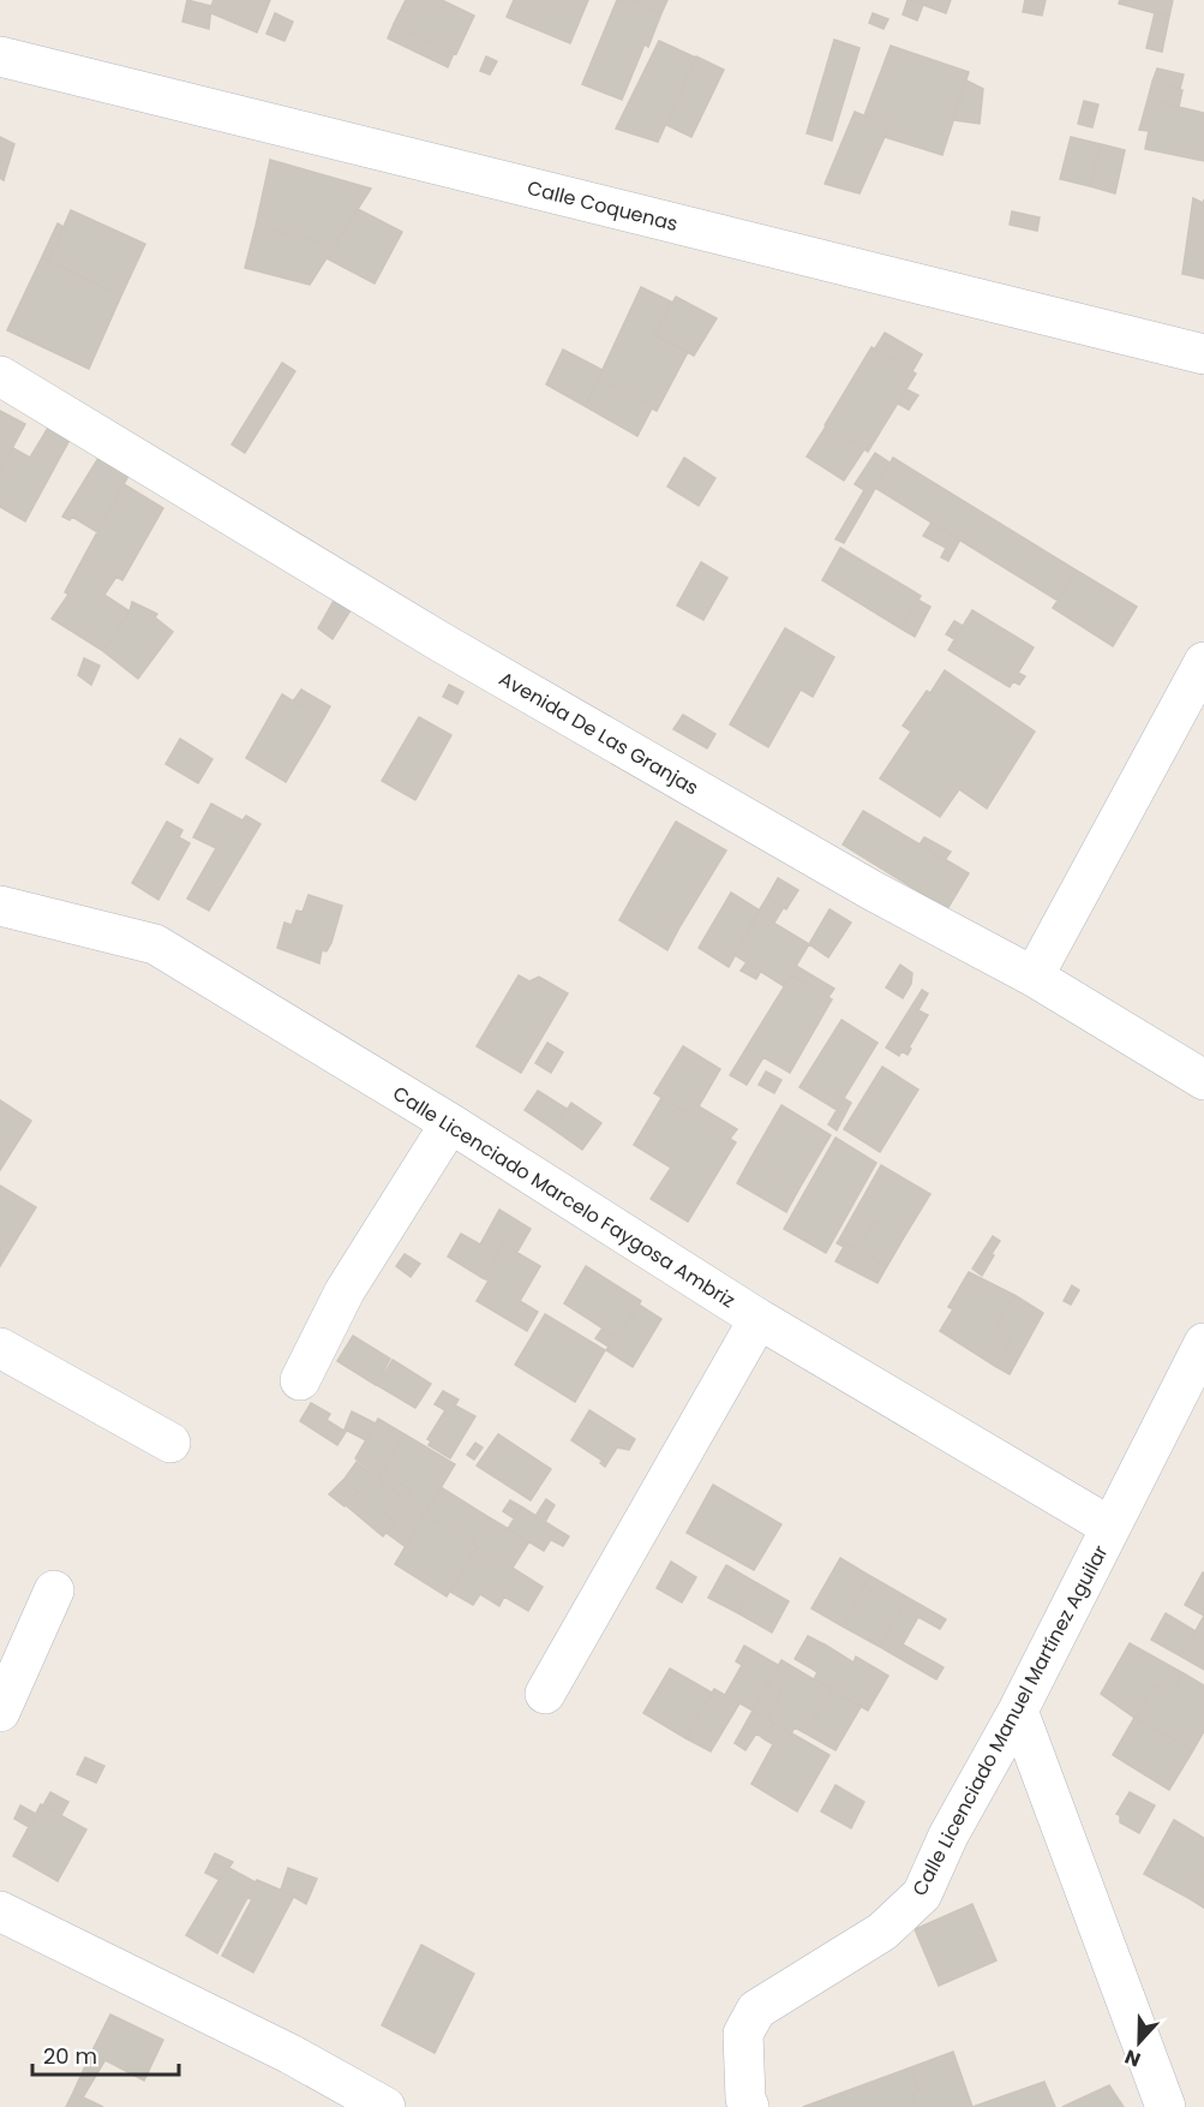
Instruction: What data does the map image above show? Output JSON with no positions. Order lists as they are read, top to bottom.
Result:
{
  "streets": {
    "street": [
      "Calle Coquenas",
      "Avenida De Las Granjas",
      "Calle Licenciado Marcelo Faygosa Ambriz",
      "Calle Licenciado Manuel Martínez Aguilar"
    ]
  },
  "crossings": [
    ["Calle Licenciado Marcelo Faygosa Ambriz", "Calle Licenciado Manuel Martínez Aguilar"]
  ],
  "scale_bar": "20 m",
  "north": "bottom"
}
